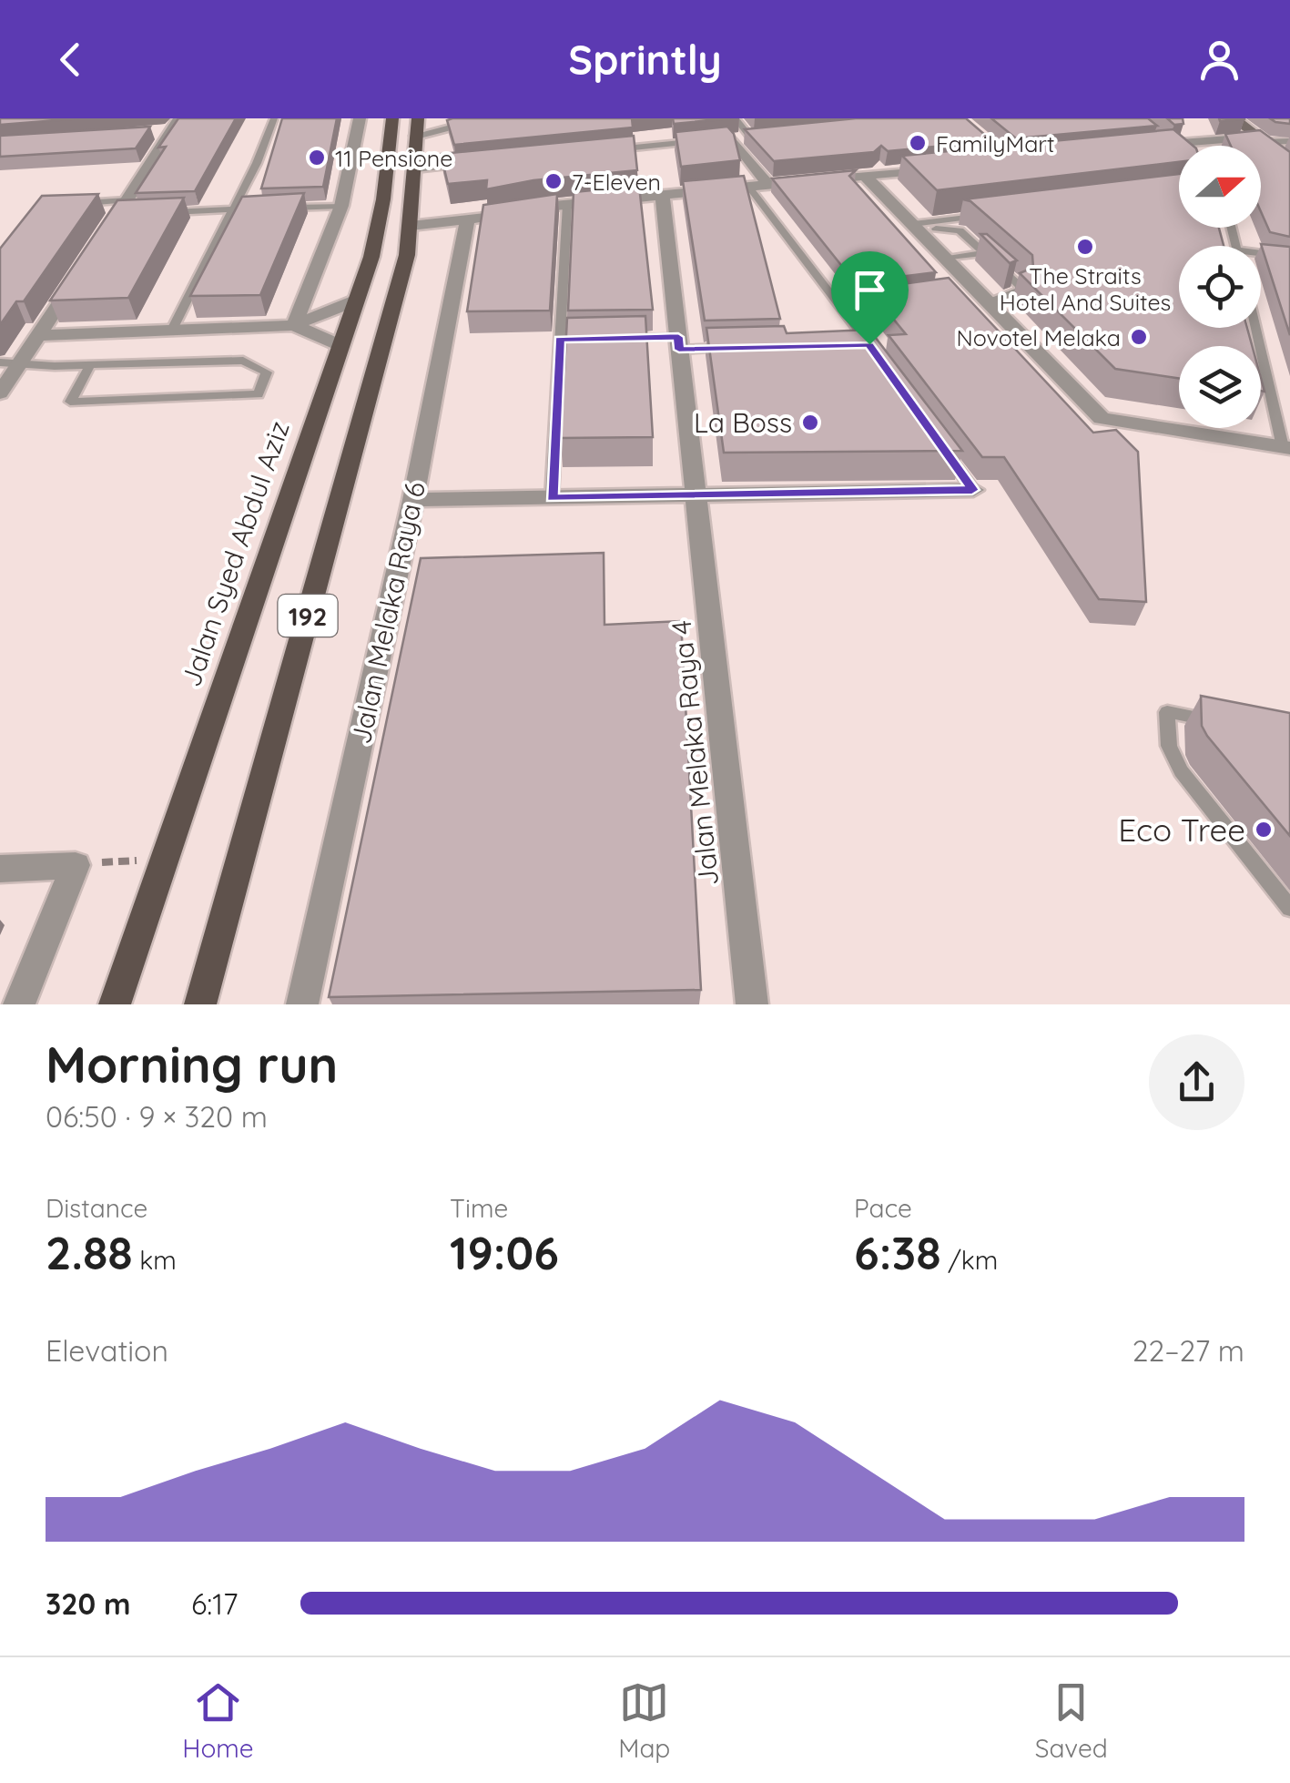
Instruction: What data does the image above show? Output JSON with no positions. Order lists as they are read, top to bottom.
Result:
{
  "streets": {
    "main road": ["Jalan Syed Abdul Aziz", "192"],
    "street": ["Jalan Melaka Raya 6", "Jalan Melaka Raya 4"]
  },
  "places": [
    "FamilyMart",
    "11 Pensione",
    "7-Eleven",
    "The Straits Hotel And Suites",
    "Novotel Melaka",
    "La Boss",
    "Eco Tree"
  ],
  "north": "right",
  "page": {
    "header": "Sprintly",
    "heading": ["Morning run", "06:50 · 9 × 320 m"],
    "stats": [
      ["Distance", "2.88 km"],
      ["Time", "19:06"],
      ["Pace", "6:38 /km"]
    ],
    "chart": ["Elevation", "22–27 m"],
    "list": [
      {
        "name": "320 m",
        "note": "6:17"
      }
    ],
    "tabs": ["Home", "Map", "Saved"]
  }
}
